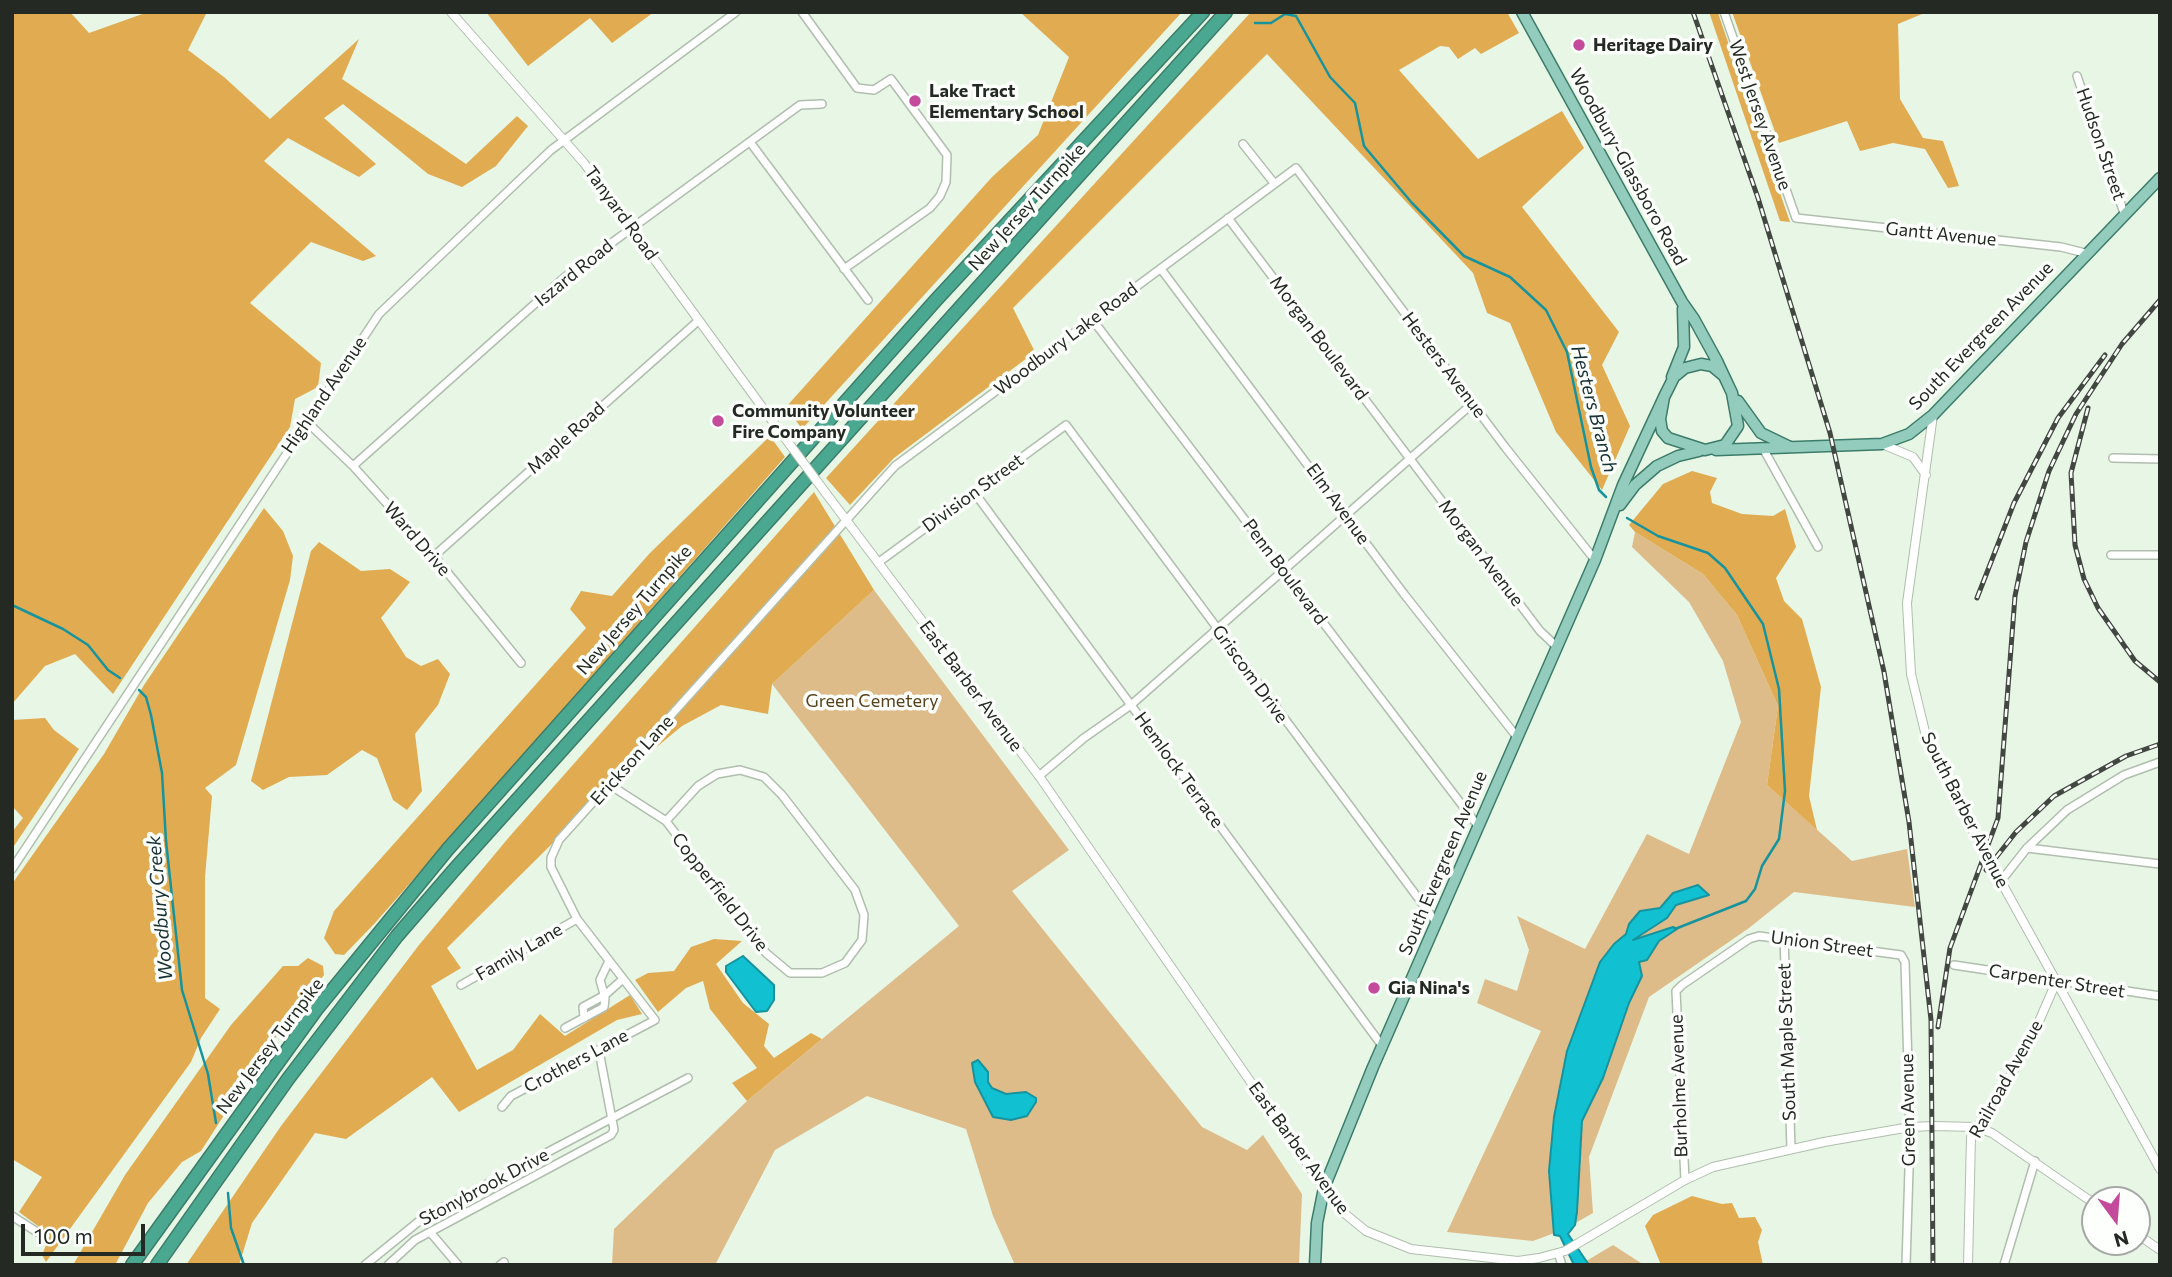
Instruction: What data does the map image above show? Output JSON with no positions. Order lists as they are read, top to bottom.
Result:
{
  "streets": {
    "highway": ["New Jersey Turnpike"],
    "main road": ["Woodbury-Glassboro Road", "South Evergreen Avenue"],
    "street": [
      "West Jersey Avenue",
      "Hudson Street",
      "Tanyard Road",
      "Gantt Avenue",
      "Iszard Road",
      "Morgan Boulevard",
      "Woodbury Lake Road",
      "Hesters Avenue",
      "Highland Avenue",
      "Maple Road",
      "Division Street",
      "Elm Avenue",
      "Ward Drive",
      "Morgan Avenue",
      "Penn Boulevard",
      "Griscom Drive",
      "East Barber Avenue",
      "Erickson Lane",
      "Hemlock Terrace",
      "South Barber Avenue",
      "Copperfield Drive",
      "Union Street",
      "Family Lane",
      "Carpenter Street",
      "South Maple Street",
      "Crothers Lane",
      "Railroad Avenue",
      "Burholme Avenue",
      "Green Avenue",
      "Stonybrook Drive"
    ]
  },
  "crossings": [
    ["West Jersey Avenue", "Gantt Avenue"],
    ["Hudson Street", "South Evergreen Avenue"],
    ["Woodbury-Glassboro Road", "South Evergreen Avenue"],
    ["Tanyard Road", "Iszard Road"],
    ["Tanyard Road", "Highland Avenue"],
    ["Tanyard Road", "Maple Road"],
    ["Tanyard Road", "East Barber Avenue"],
    ["Gantt Avenue", "South Evergreen Avenue"],
    ["Iszard Road", "Ward Drive"],
    ["South Evergreen Avenue", "Hesters Avenue"],
    ["South Evergreen Avenue", "Elm Avenue"],
    ["South Evergreen Avenue", "Morgan Avenue"],
    ["South Evergreen Avenue", "Penn Boulevard"],
    ["South Evergreen Avenue", "Griscom Drive"],
    ["South Evergreen Avenue", "East Barber Avenue"],
    ["South Evergreen Avenue", "Hemlock Terrace"],
    ["South Evergreen Avenue", "South Barber Avenue"],
    ["Morgan Boulevard", "Woodbury Lake Road"],
    ["Morgan Boulevard", "Morgan Avenue"],
    ["Woodbury Lake Road", "Hesters Avenue"],
    ["Woodbury Lake Road", "Elm Avenue"],
    ["Woodbury Lake Road", "Penn Boulevard"],
    ["Woodbury Lake Road", "East Barber Avenue"],
    ["Woodbury Lake Road", "Erickson Lane"],
    ["Highland Avenue", "Ward Drive"],
    ["Maple Road", "Ward Drive"],
    ["Division Street", "Griscom Drive"],
    ["Division Street", "East Barber Avenue"],
    ["Division Street", "Hemlock Terrace"],
    ["East Barber Avenue", "Erickson Lane"],
    ["East Barber Avenue", "South Maple Street"],
    ["East Barber Avenue", "Railroad Avenue"],
    ["East Barber Avenue", "Burholme Avenue"],
    ["East Barber Avenue", "Green Avenue"],
    ["Erickson Lane", "Copperfield Drive"],
    ["Erickson Lane", "Family Lane"],
    ["Erickson Lane", "Crothers Lane"],
    ["South Barber Avenue", "Carpenter Street"],
    ["South Barber Avenue", "Railroad Avenue"],
    ["Union Street", "South Maple Street"],
    ["Union Street", "Burholme Avenue"],
    ["Union Street", "Green Avenue"],
    ["Carpenter Street", "Railroad Avenue"]
  ],
  "water": ["Hesters Branch", "Woodbury Creek"],
  "parks": ["Green Cemetery"],
  "places": [
    "Heritage Dairy",
    "Lake Tract Elementary School",
    "Community Volunteer Fire Company",
    "Gia Nina's"
  ],
  "scale_bar": "100 m",
  "north": "bottom"
}
